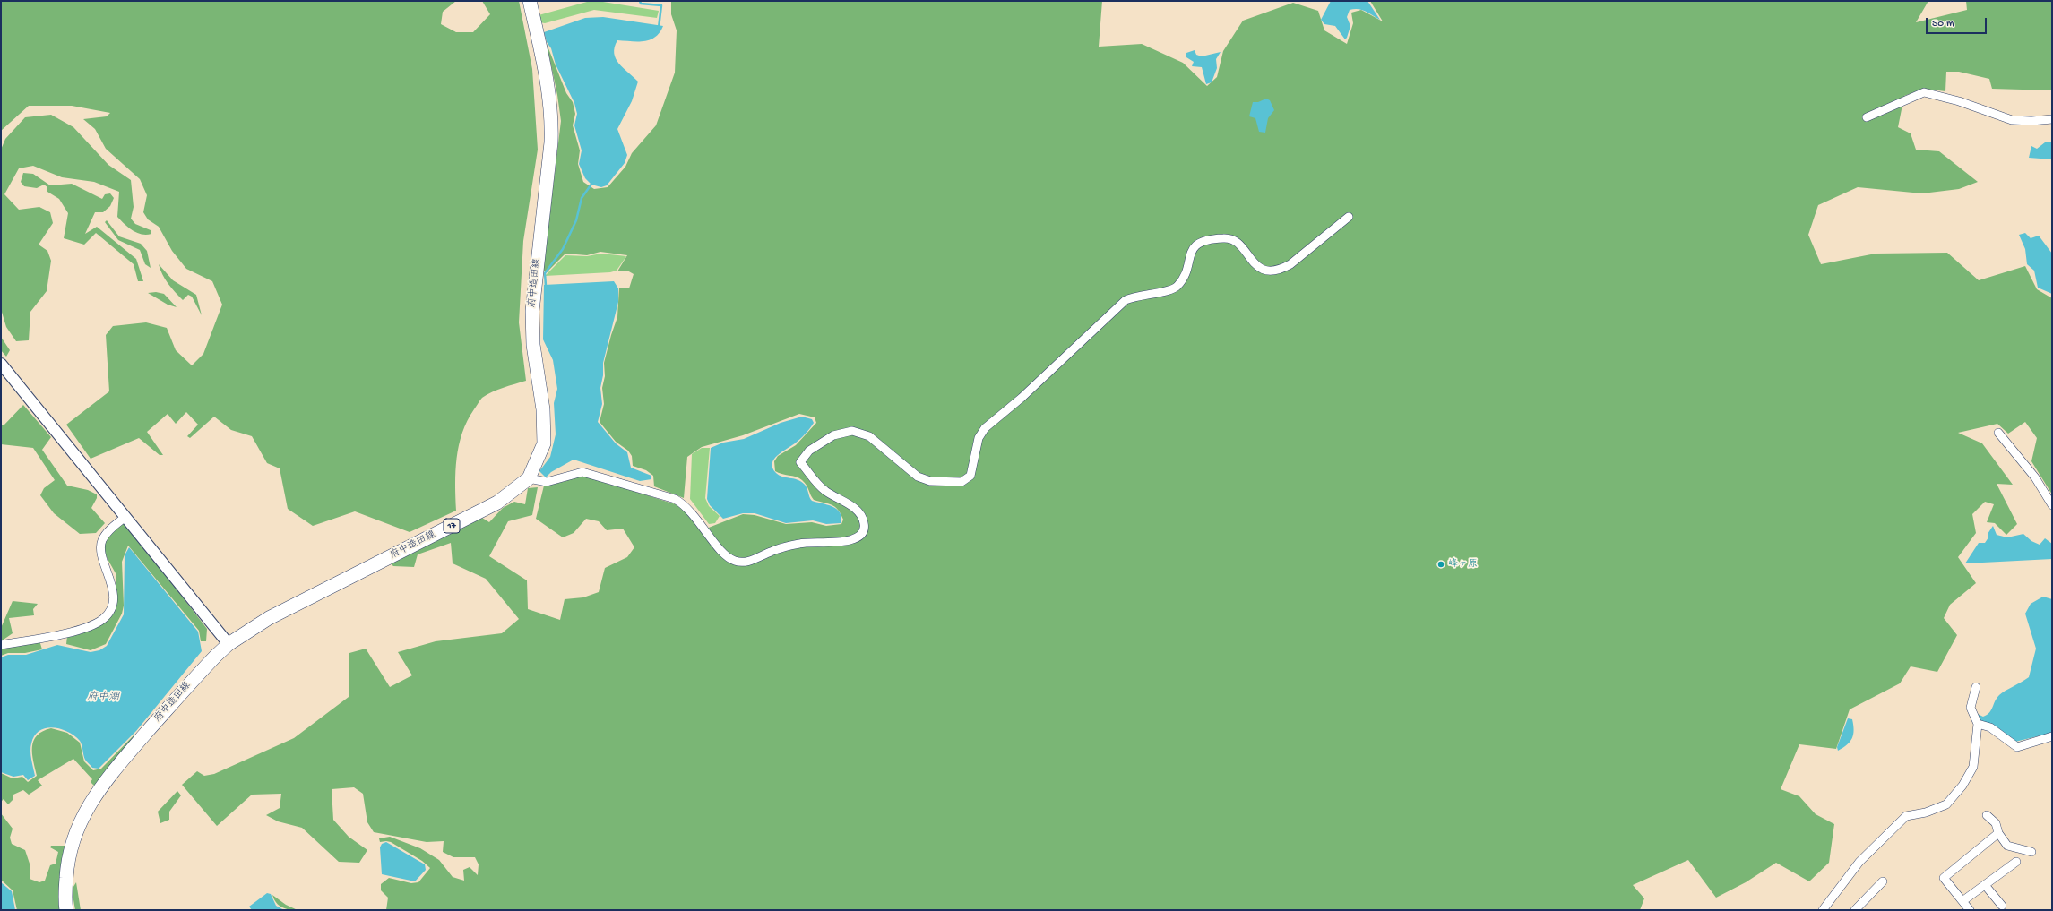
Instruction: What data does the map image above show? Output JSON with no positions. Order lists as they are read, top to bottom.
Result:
{
  "streets": {
    "main road": ["府中造田線", "17"]
  },
  "water": ["府中湖"],
  "places": ["峰ヶ原"],
  "scale_bar": "50 m"
}
